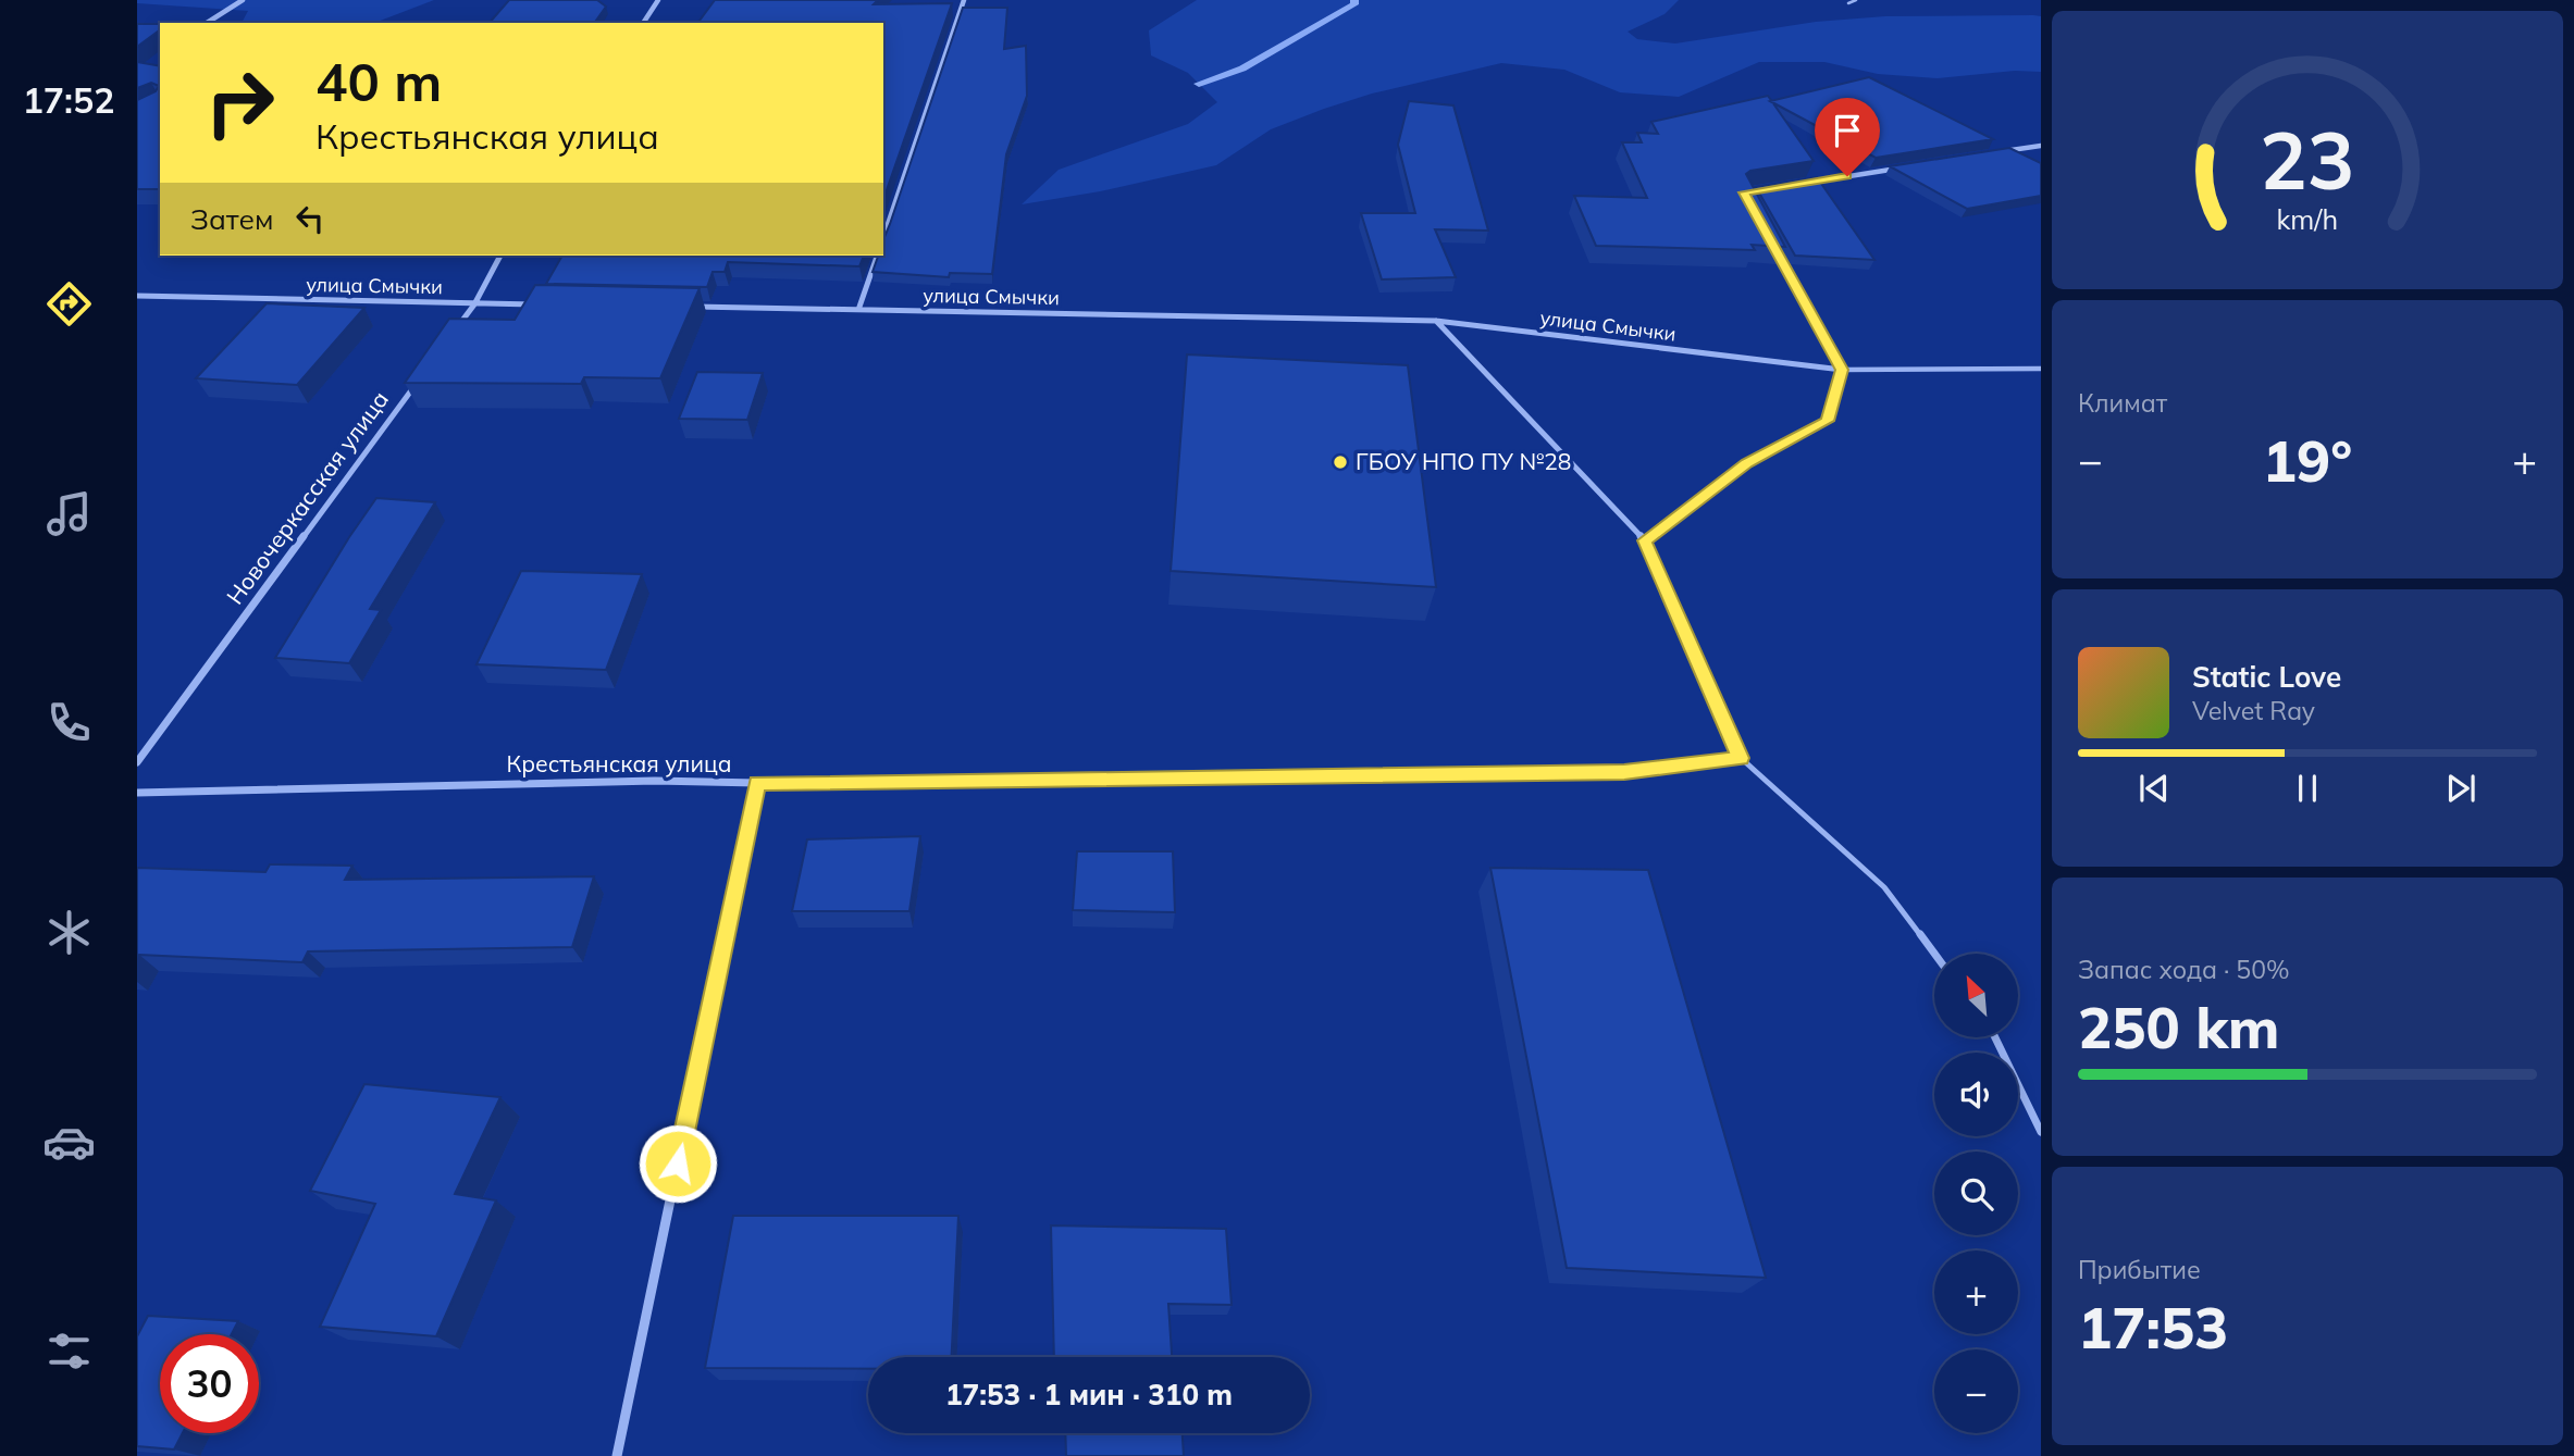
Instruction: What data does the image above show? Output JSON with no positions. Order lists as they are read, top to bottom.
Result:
{
  "streets": {
    "street": ["улица Смычки", "Новочеркасская улица", "Крестьянская улица"]
  },
  "places": ["ГБОУ НПО ПУ №28"],
  "north": "top left",
  "page": {
    "tabs": "17:52",
    "turn": ["40 m", "Крестьянская улица"],
    "then": "Затем",
    "tile": [
      "Климат",
      ["Запас хода · 50%", "250 km"],
      ["Прибытие", "17:53"]
    ],
    "heat": ["−", "19°", "+"],
    "song": ["Static Love", "Velvet Ray"],
    "map_buttons": ["+", "−"],
    "limit": "30",
    "trip": "17:53 · 1 мин · 310 m",
    "gauge": ["23", "km/h"]
  }
}
